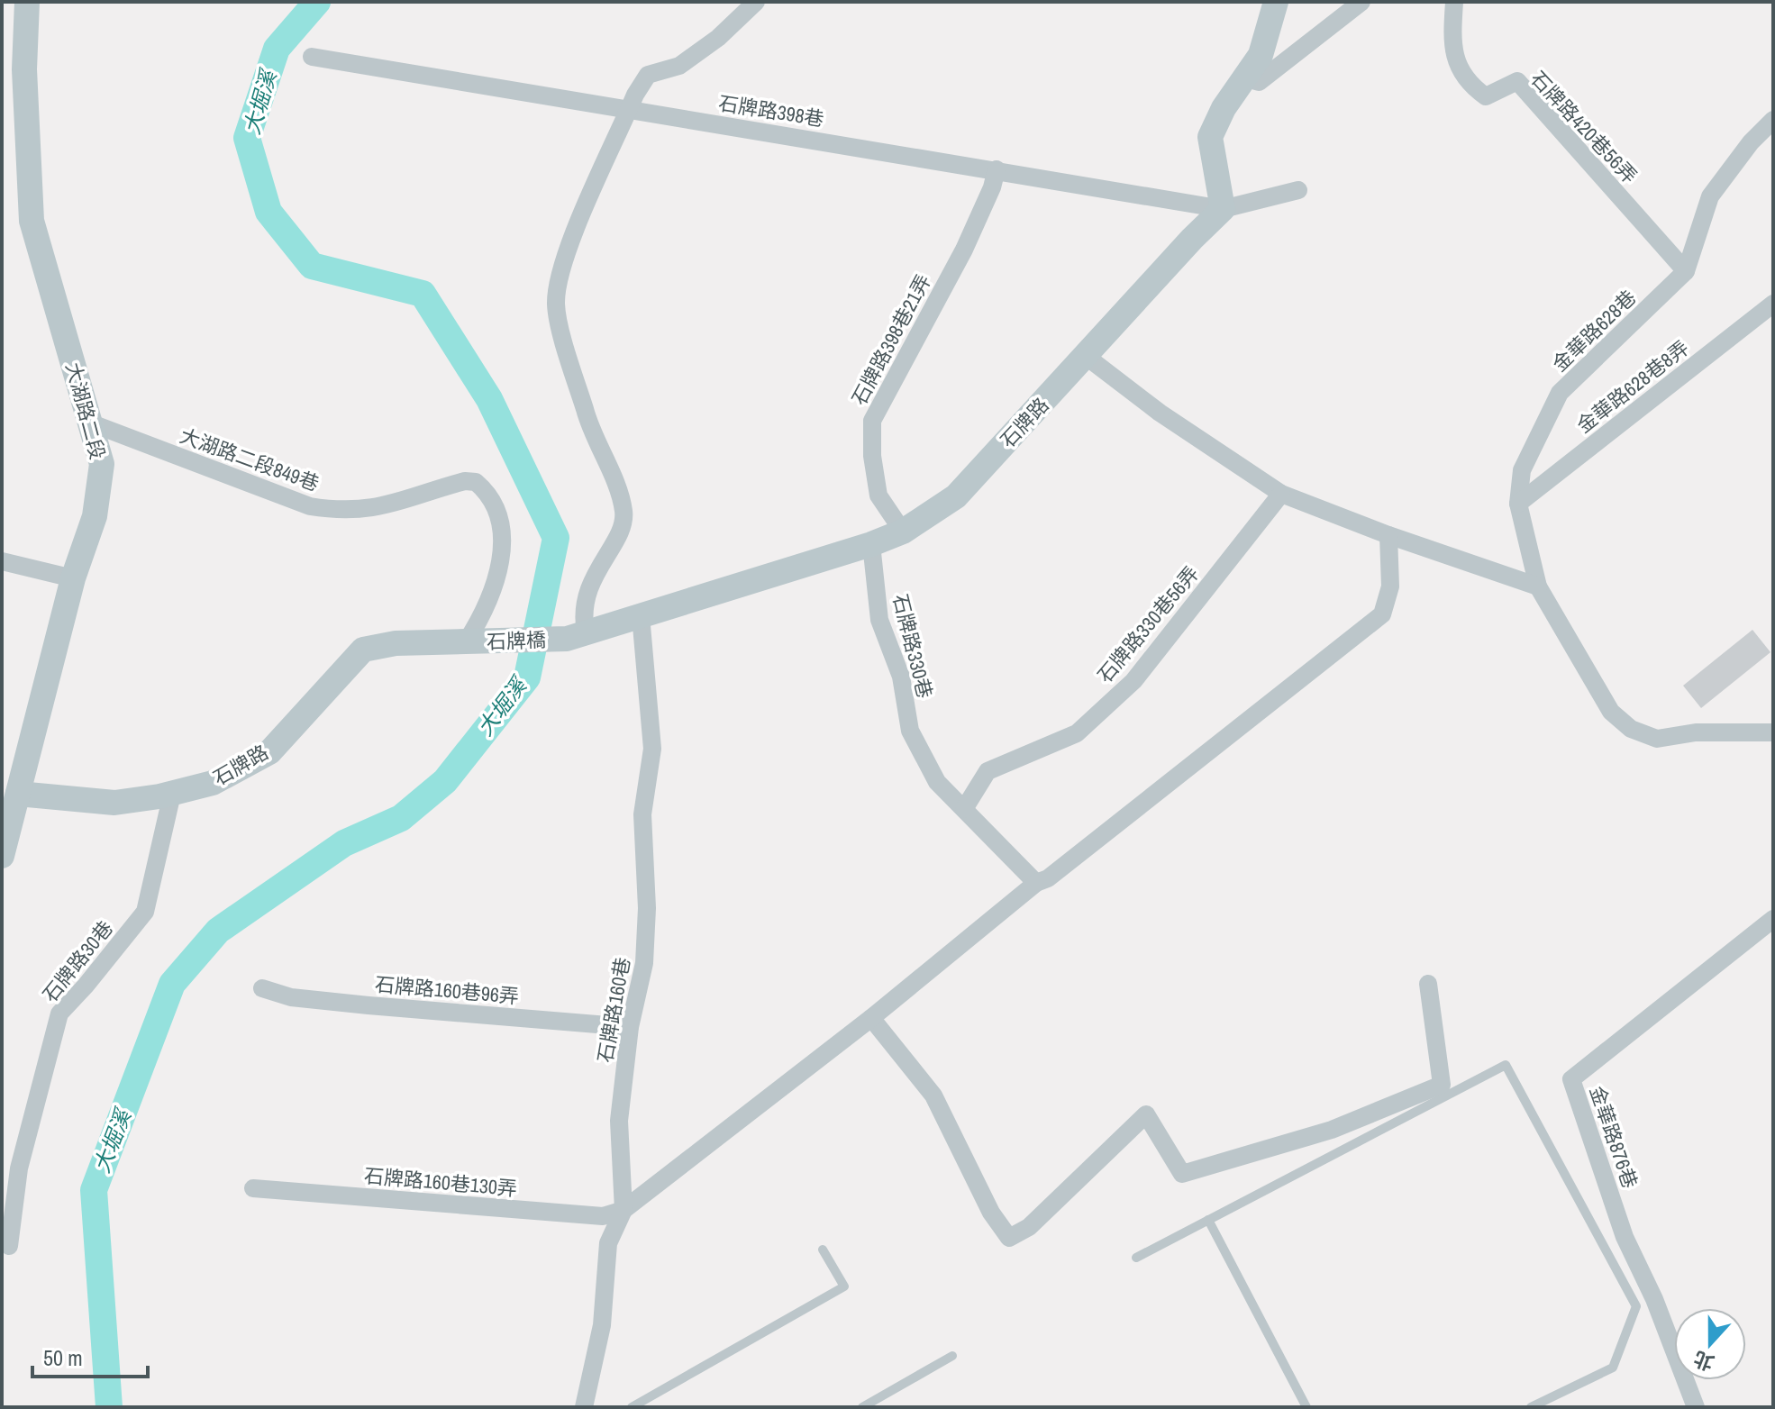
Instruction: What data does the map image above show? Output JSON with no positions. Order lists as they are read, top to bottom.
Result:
{
  "streets": {
    "street": [
      "石牌路398巷",
      "石牌路420巷56弄",
      "金華路628巷",
      "石牌路398巷21弄",
      "金華路628巷8弄",
      "大湖路二段",
      "石牌路",
      "大湖路二段849巷",
      "石牌路330巷56弄",
      "石牌橋",
      "石牌路330巷",
      "石牌路30巷",
      "石牌路160巷96弄",
      "石牌路160巷",
      "金華路876巷",
      "石牌路160巷130弄"
    ]
  },
  "crossings": [
    ["石牌路398巷", "石牌路398巷21弄"],
    ["石牌路398巷", "石牌路"],
    ["石牌路420巷56弄", "金華路628巷"],
    ["金華路628巷", "金華路628巷8弄"],
    ["石牌路398巷21弄", "石牌路"],
    ["大湖路二段", "石牌路"],
    ["大湖路二段", "大湖路二段849巷"],
    ["石牌路", "大湖路二段849巷"],
    ["石牌路", "石牌橋"],
    ["石牌路", "石牌路330巷"],
    ["石牌路", "石牌路30巷"],
    ["石牌路", "石牌路160巷"],
    ["大湖路二段849巷", "石牌橋"],
    ["石牌路330巷56弄", "石牌路330巷"],
    ["石牌路160巷96弄", "石牌路160巷"],
    ["石牌路160巷", "石牌路160巷130弄"]
  ],
  "water": ["大堀溪"],
  "scale_bar": "50 m",
  "north": "bottom"
}
